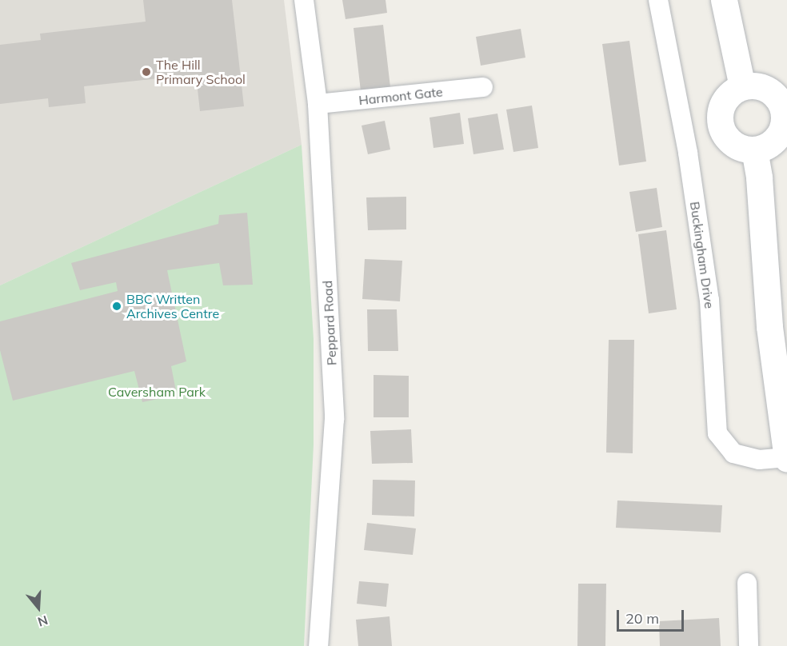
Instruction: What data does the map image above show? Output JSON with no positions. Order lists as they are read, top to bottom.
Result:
{
  "streets": {
    "main road": ["Buckingham Drive"],
    "street": ["Harmont Gate", "Peppard Road"]
  },
  "crossings": [
    ["Harmont Gate", "Peppard Road"]
  ],
  "parks": ["Caversham Park"],
  "places": ["The Hill Primary School", "BBC Written Archives Centre"],
  "scale_bar": "20 m",
  "north": "bottom"
}
